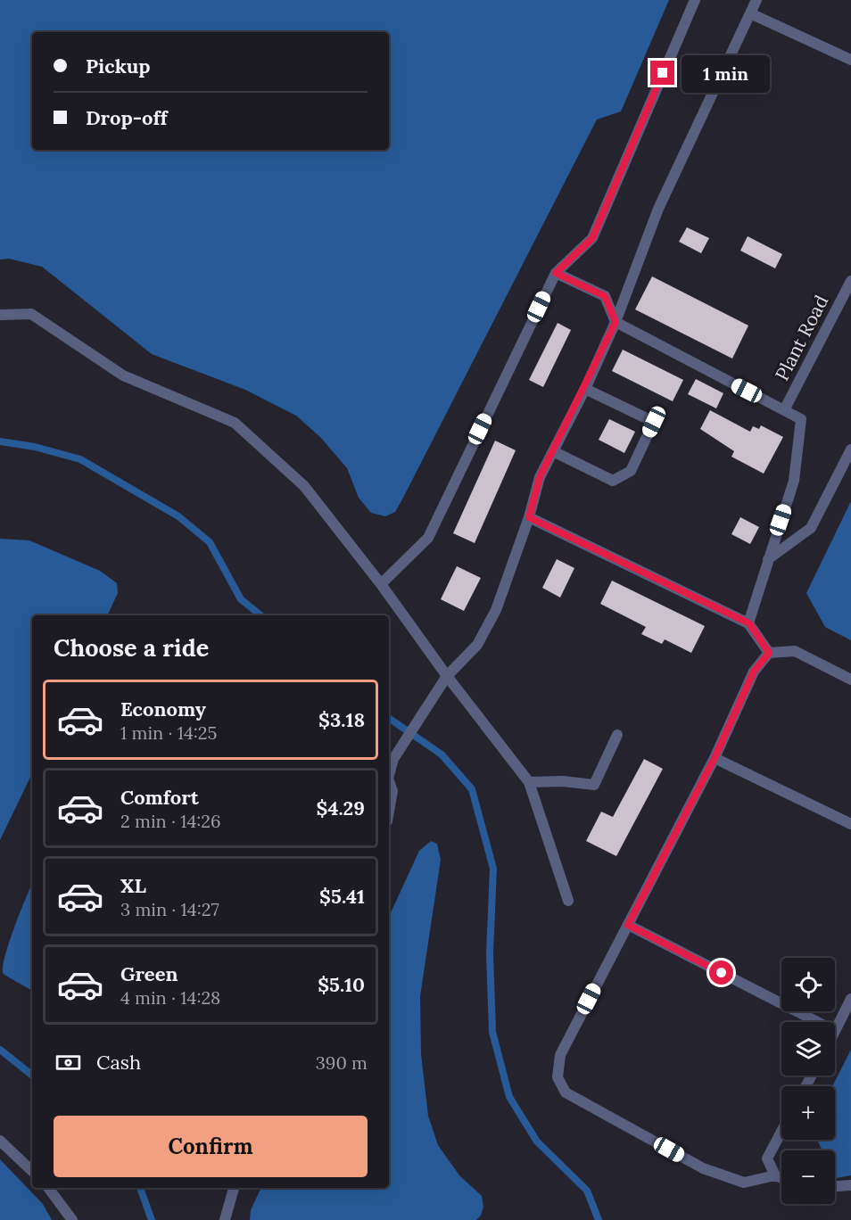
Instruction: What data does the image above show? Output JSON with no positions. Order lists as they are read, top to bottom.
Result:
{
  "streets": {
    "lane": ["Plant Road"]
  },
  "page": {
    "banner": ["Pickup", "Drop-off"],
    "bubble": "1 min",
    "heading": "Choose a ride",
    "list": [
      {
        "name": "Economy",
        "note": "1 min · 14:25",
        "value": "$3.18"
      },
      {
        "name": "Comfort",
        "note": "2 min · 14:26",
        "value": "$4.29"
      },
      {
        "name": "XL",
        "note": "3 min · 14:27",
        "value": "$5.41"
      },
      {
        "name": "Green",
        "note": "4 min · 14:28",
        "value": "$5.10"
      }
    ],
    "map_buttons": ["+", "−"],
    "pay": ["Cash", "390 m"],
    "buttons": "Confirm"
  }
}
